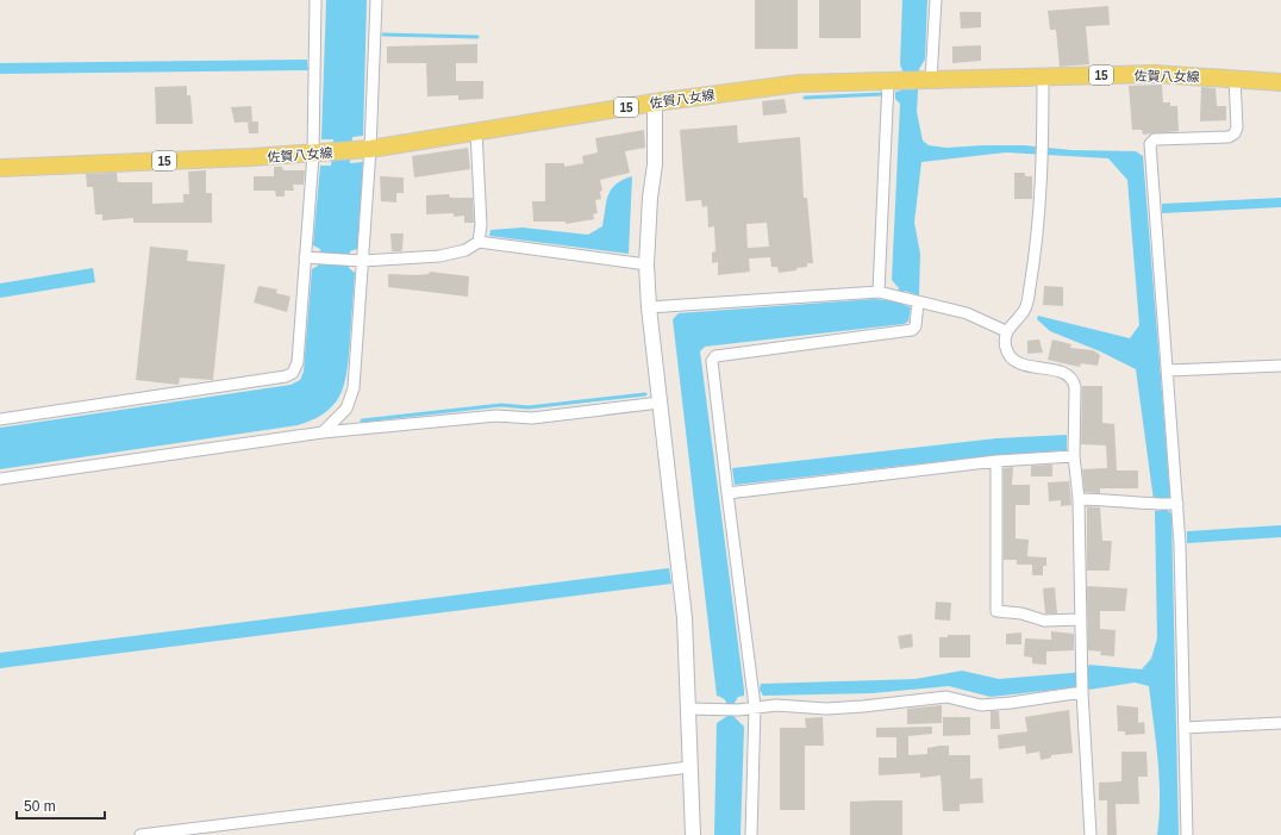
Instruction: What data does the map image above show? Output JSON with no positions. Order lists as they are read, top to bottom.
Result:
{
  "streets": {
    "main road": ["15", "佐賀八女線"]
  },
  "scale_bar": "50 m"
}
